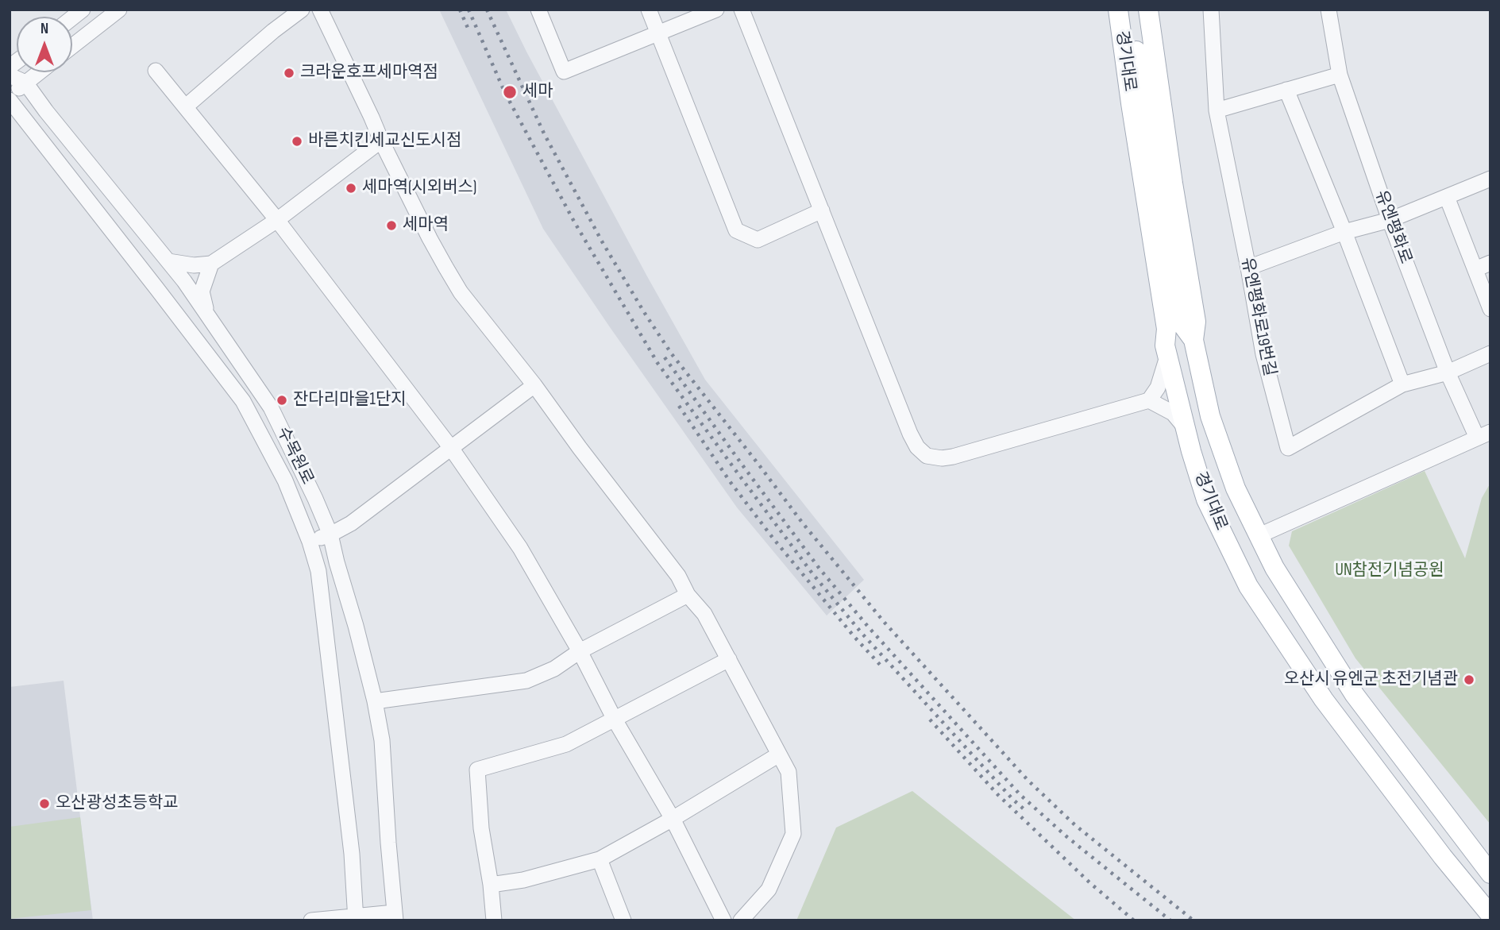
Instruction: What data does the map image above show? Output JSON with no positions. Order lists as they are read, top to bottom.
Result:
{
  "streets": {
    "main road": ["경기대로"],
    "street": ["유엔평화로", "유엔평화로19번길", "수목원로"]
  },
  "crossings": [
    ["유엔평화로", "유엔평화로19번길"]
  ],
  "parks": ["UN참전기념공원"],
  "places": [
    "크라운호프세마역점",
    "세마",
    "바른치킨세교신도시점",
    "세마역(시외버스)",
    "세마역",
    "잔다리마을1단지",
    "오산시 유엔군 초전기념관",
    "오산광성초등학교"
  ],
  "north": "top"
}
